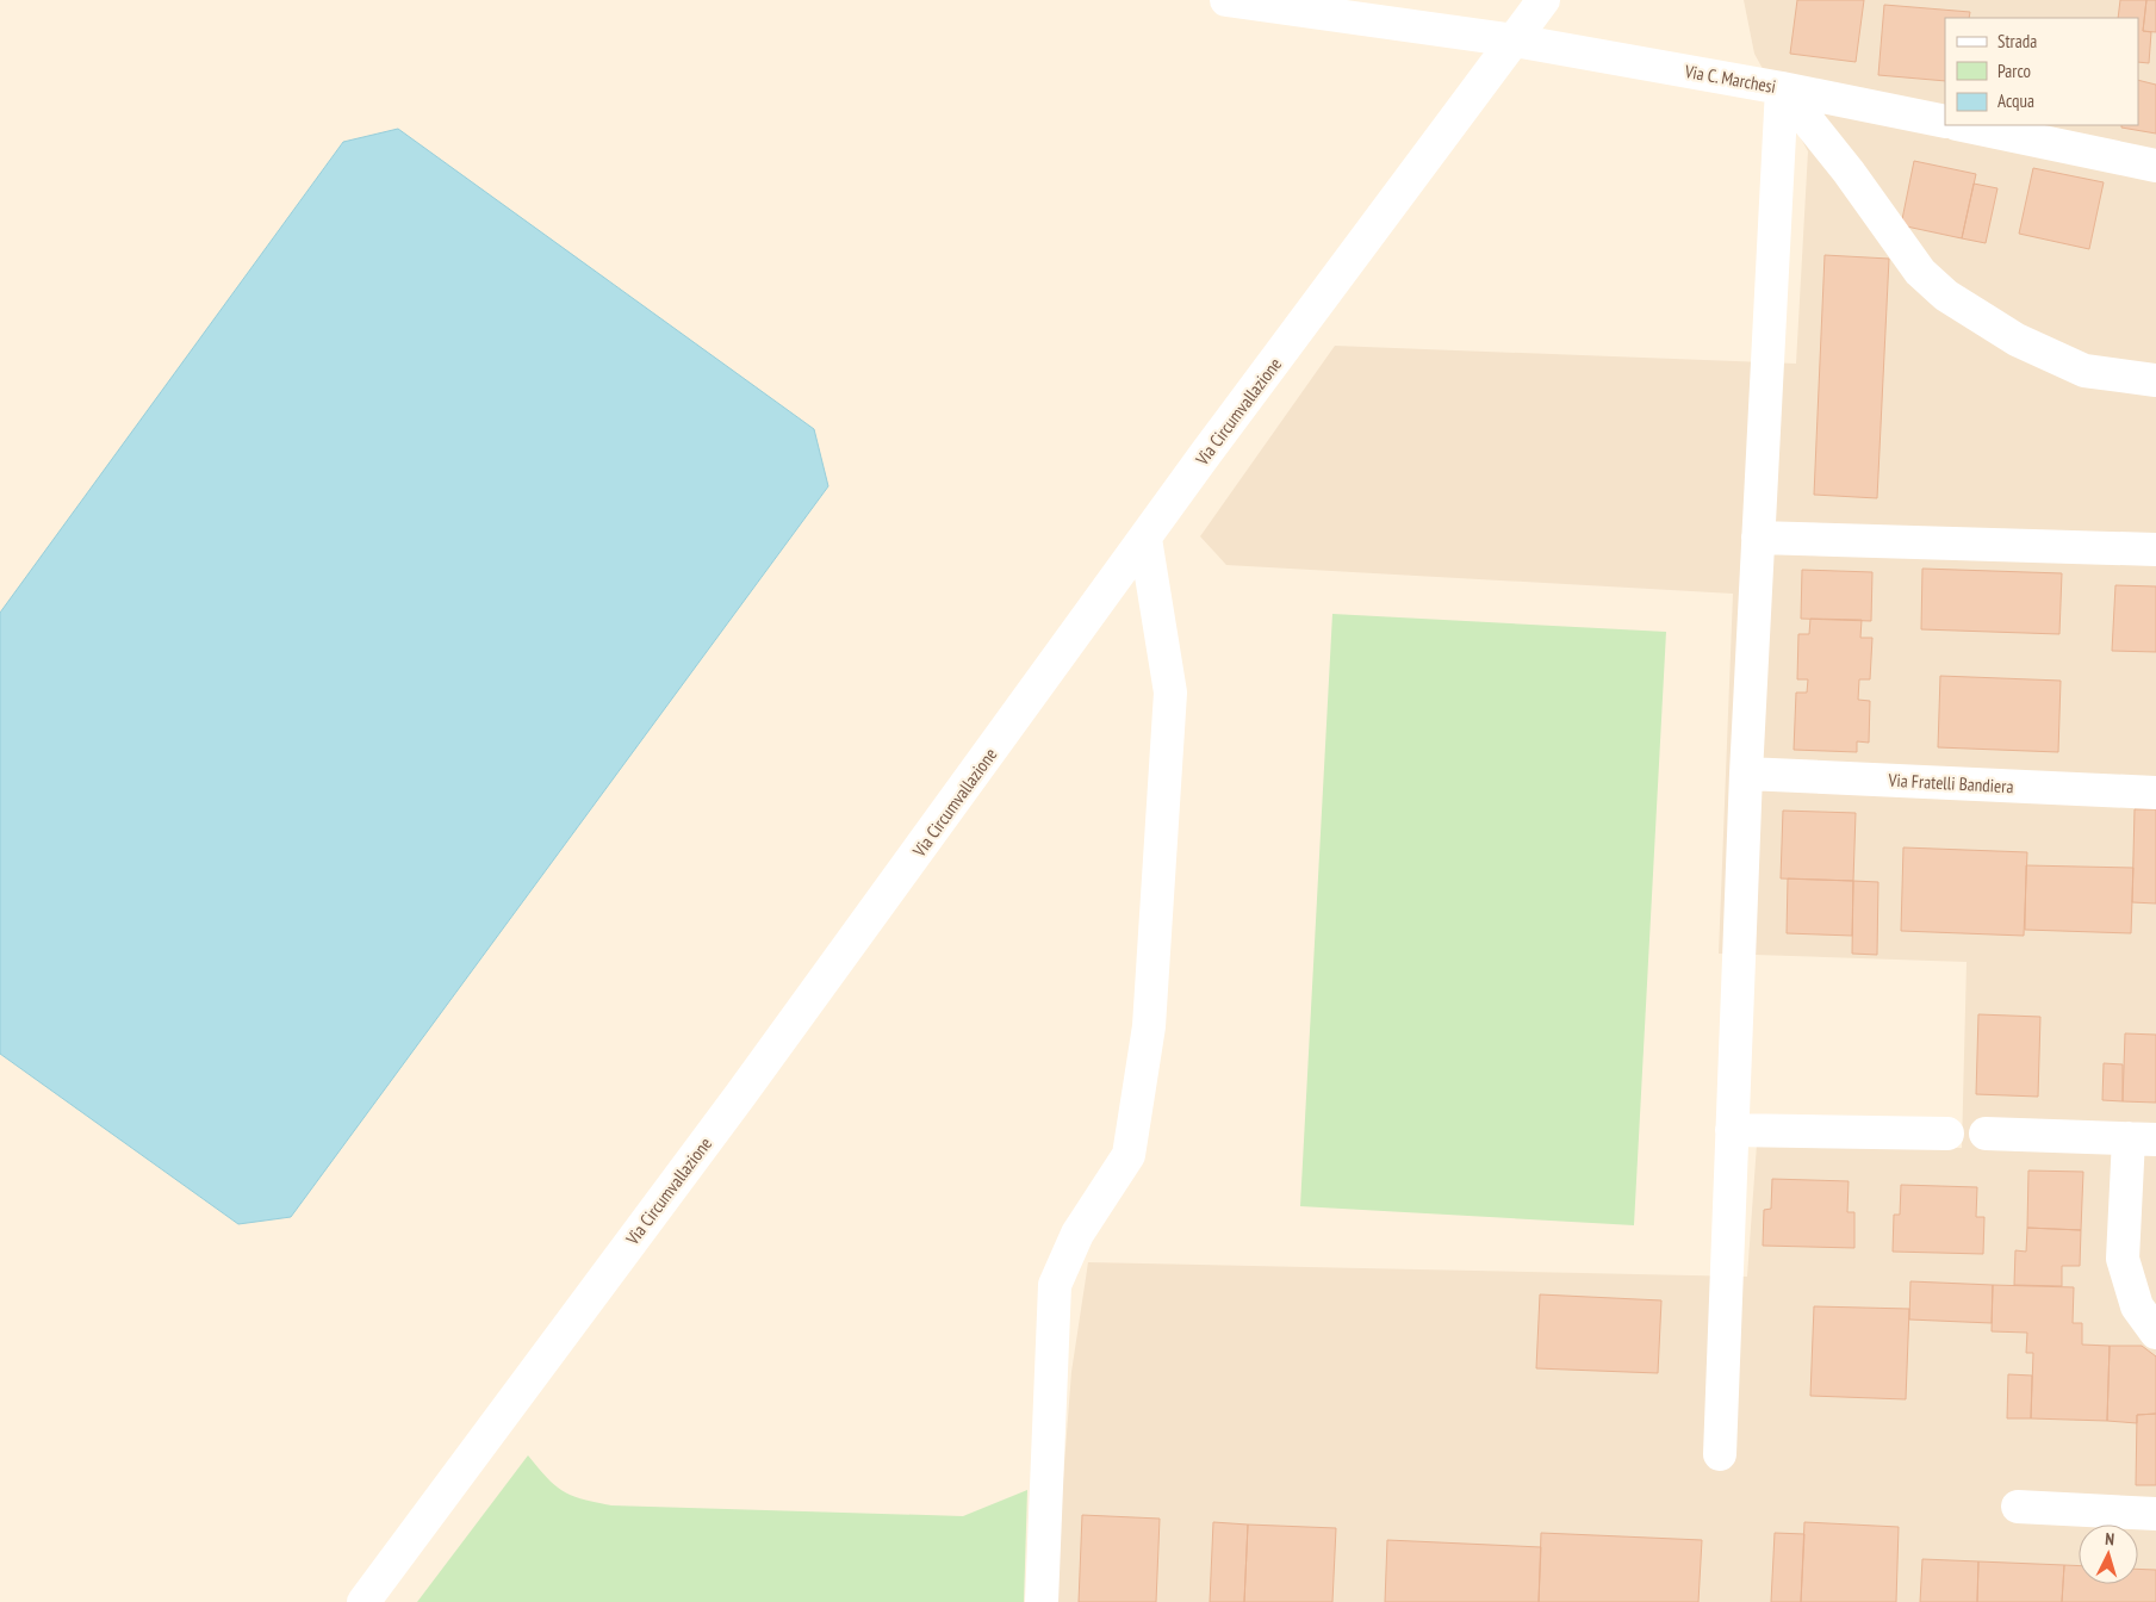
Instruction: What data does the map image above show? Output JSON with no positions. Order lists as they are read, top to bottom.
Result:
{
  "streets": {
    "street": ["Via C. Marchesi", "Via Circumvallazione", "Via Fratelli Bandiera"]
  },
  "crossings": [
    ["Via C. Marchesi", "Via Circumvallazione"]
  ],
  "legend": ["Strada", "Parco", "Acqua"],
  "north": "top"
}
